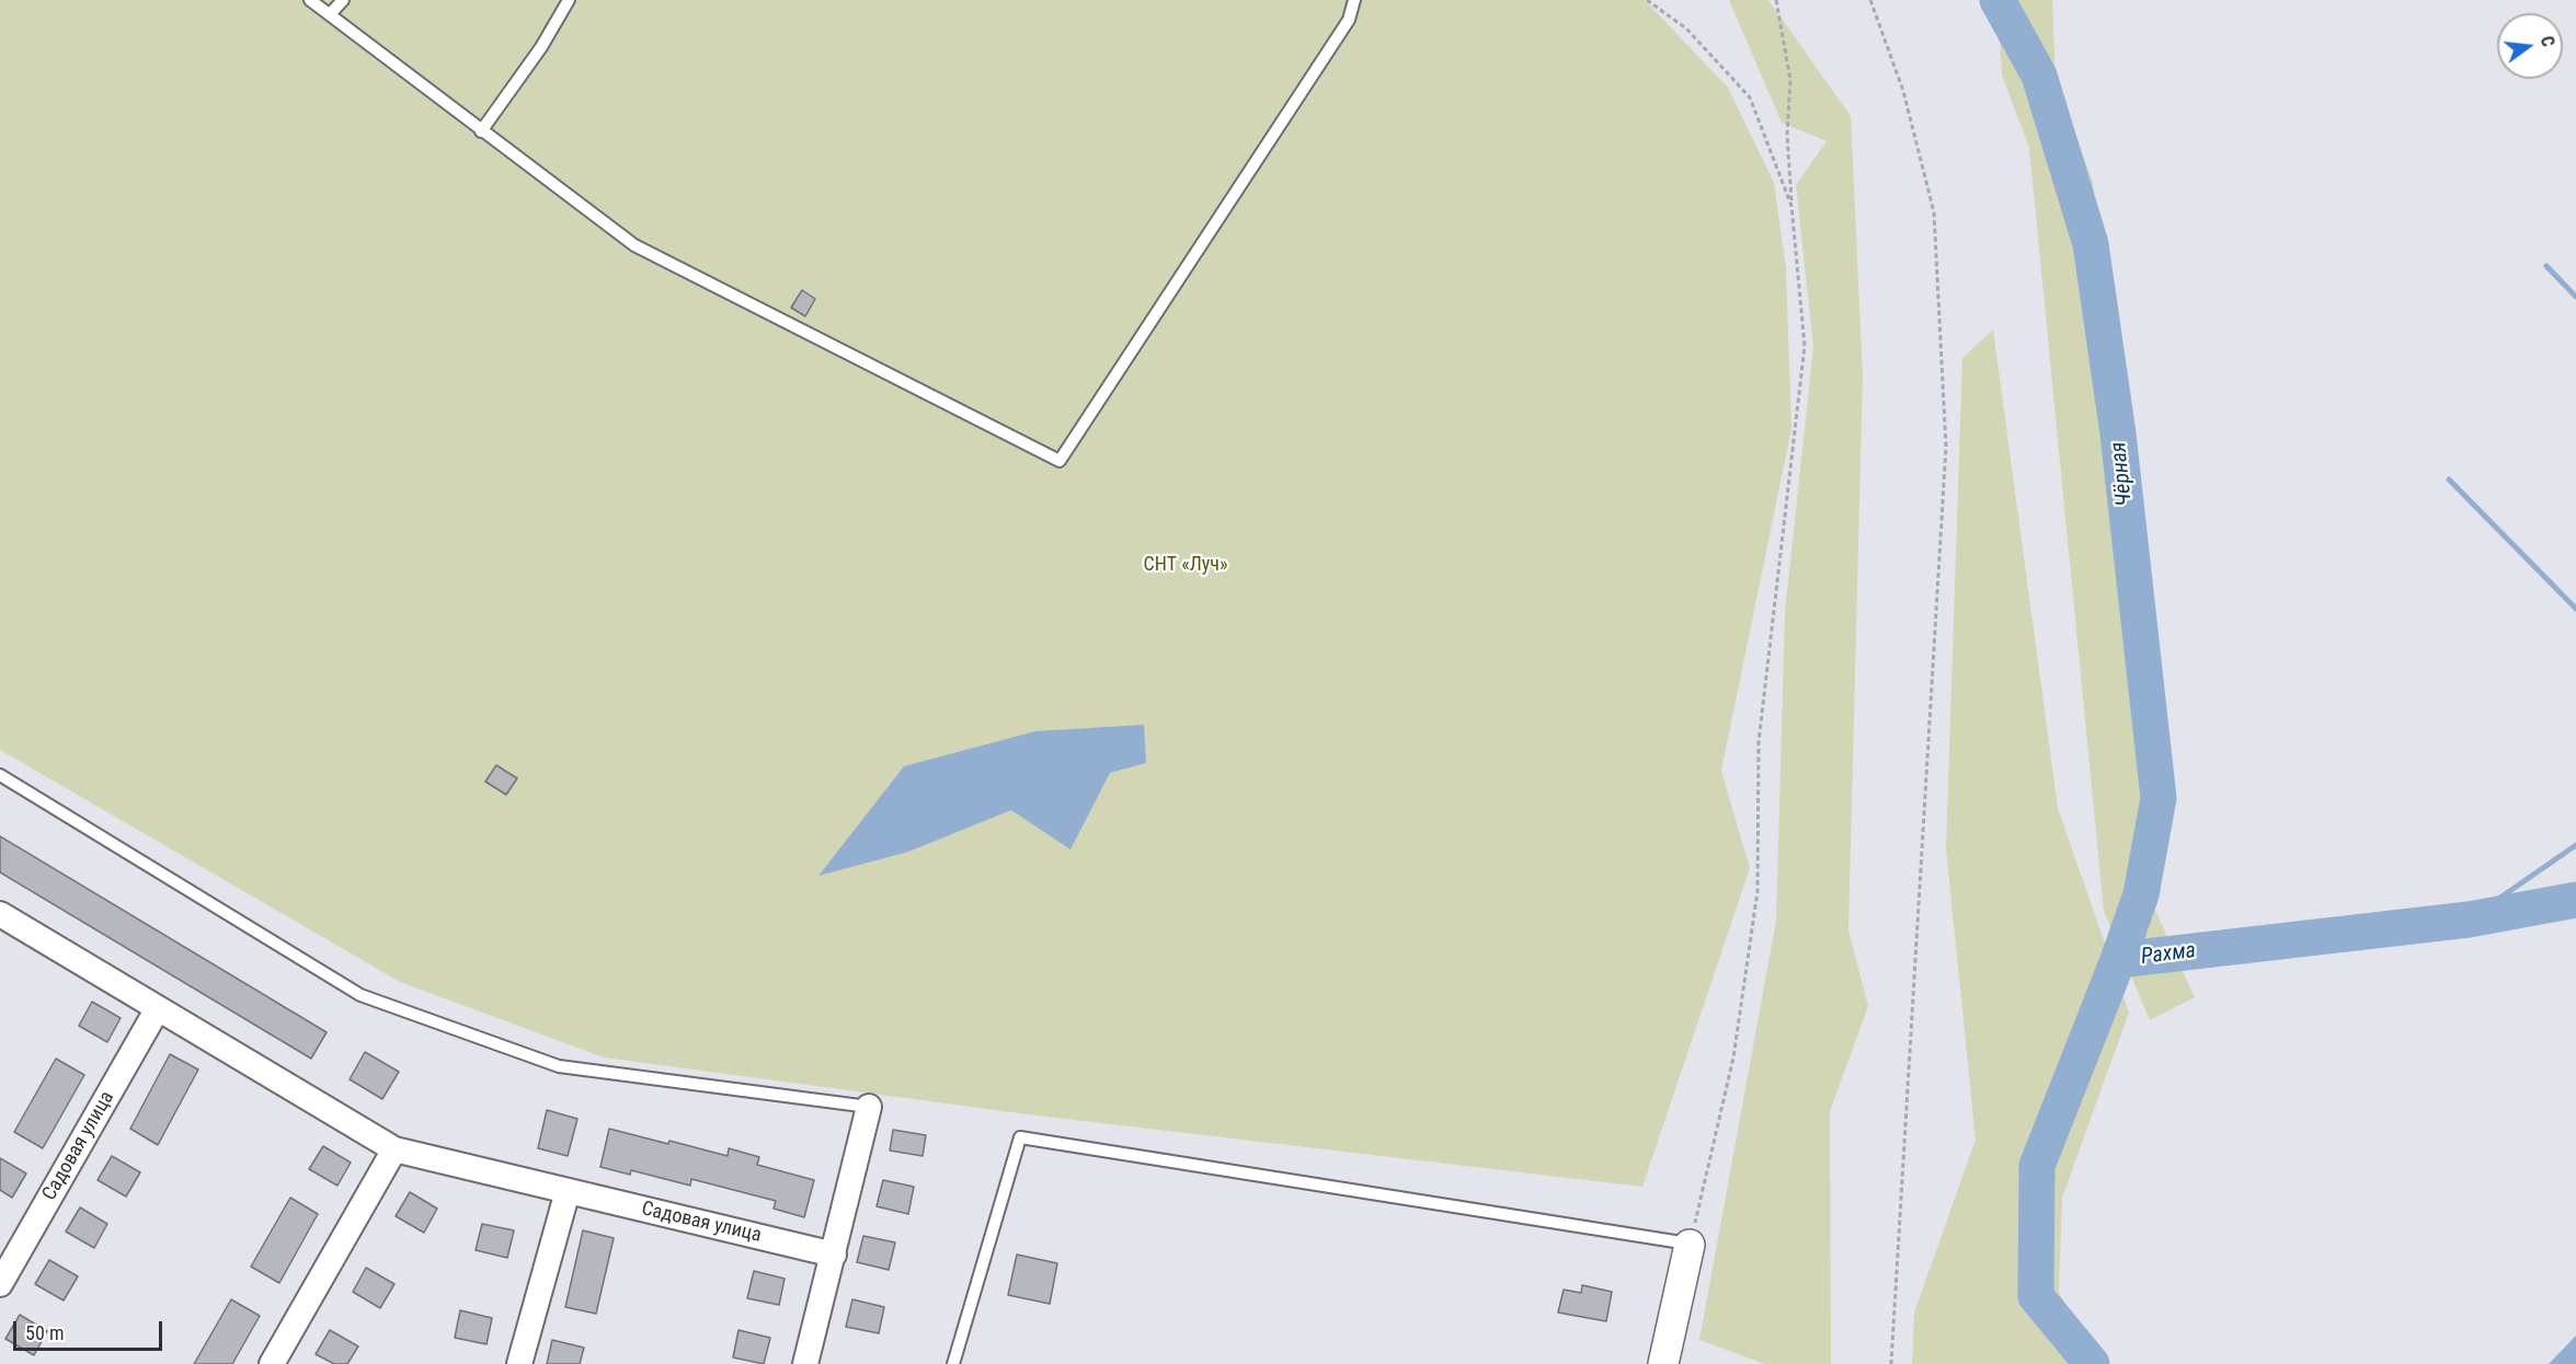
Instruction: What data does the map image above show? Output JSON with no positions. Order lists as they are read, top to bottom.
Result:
{
  "streets": {
    "street": ["Садовая улица"]
  },
  "water": ["Чёрная", "Рахма"],
  "parks": ["СНТ «Луч»"],
  "scale_bar": "50 m",
  "north": "right"
}
